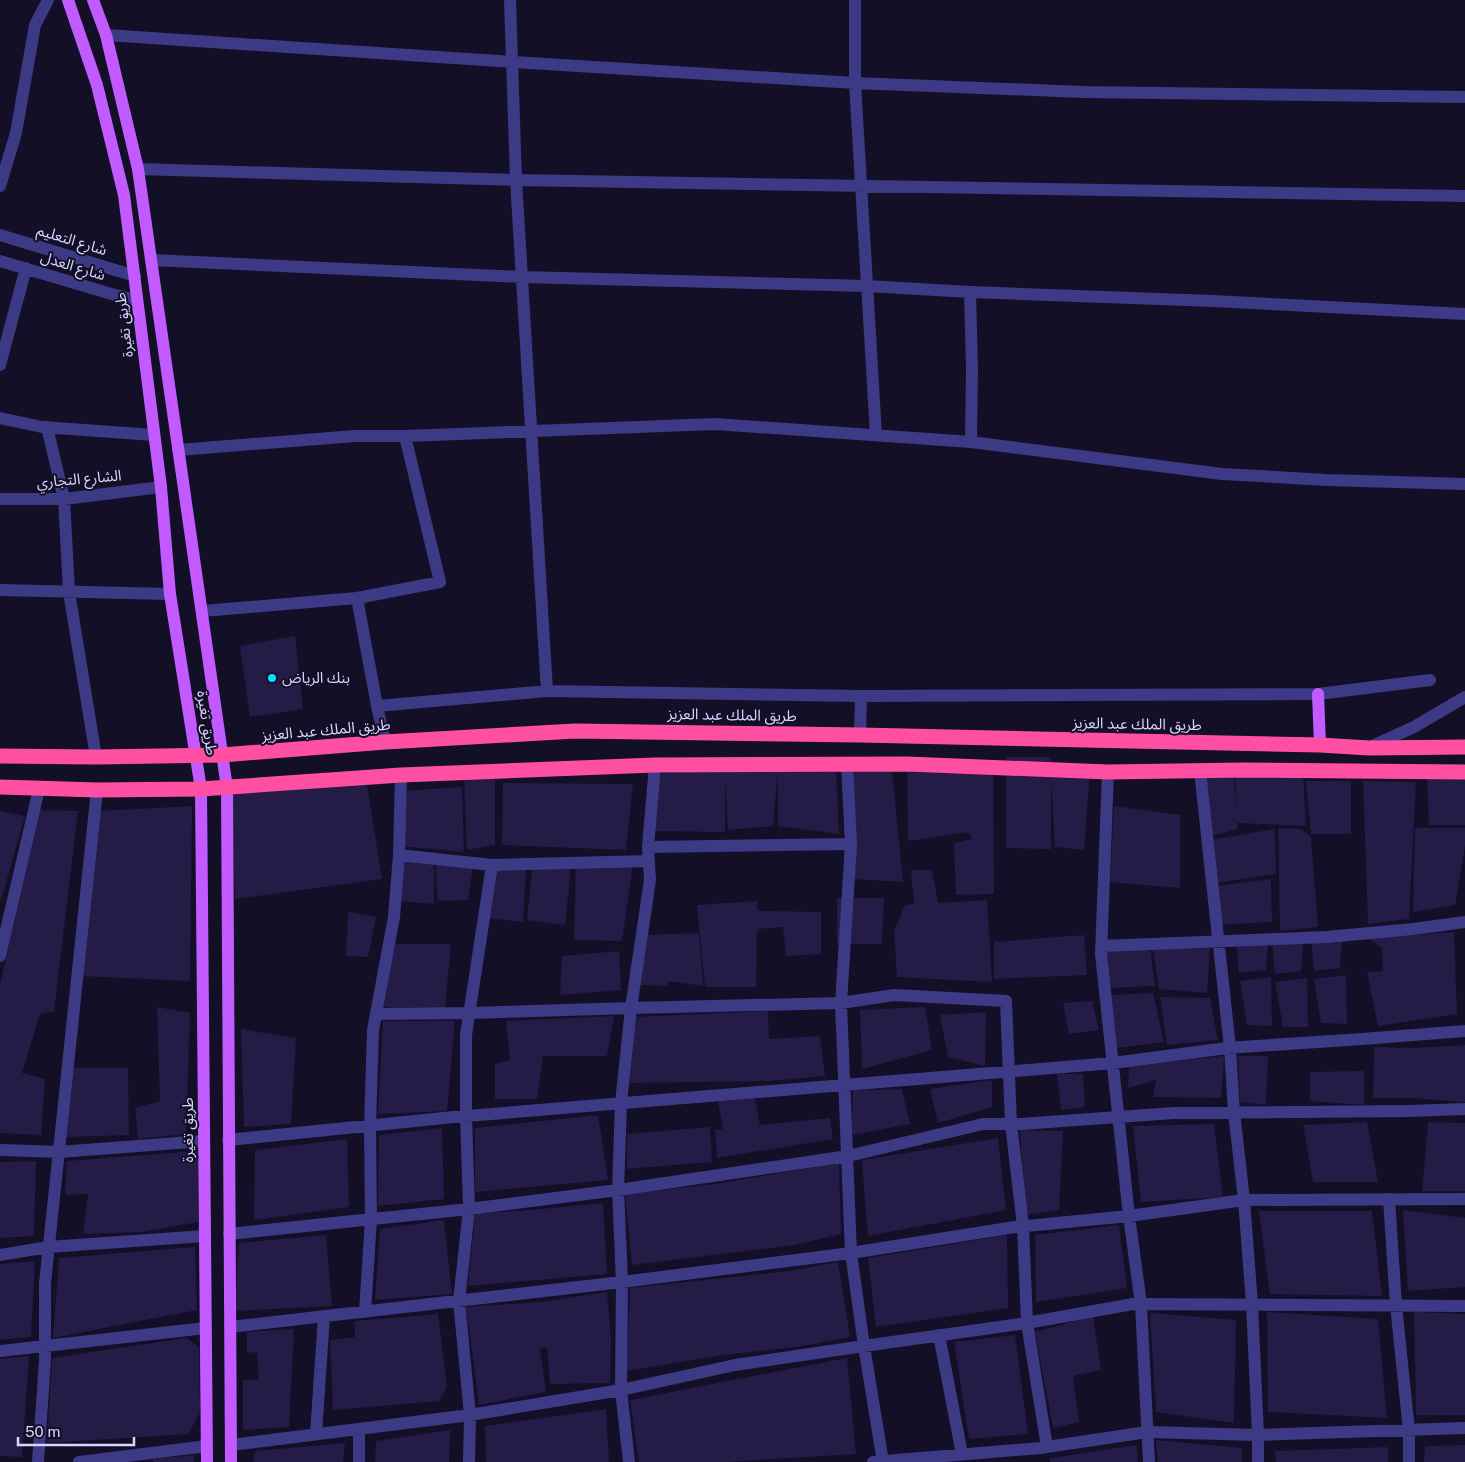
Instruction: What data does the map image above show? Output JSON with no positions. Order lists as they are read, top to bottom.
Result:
{
  "streets": {
    "highway": ["طريق الملك عبد العزيز"],
    "main road": ["طريق تغيرة"],
    "street": ["شارع التعليم", "شارع العدل", "الشارع التجاري"]
  },
  "crossings": [
    ["شارع التعليم", "طريق تغيرة"],
    ["شارع العدل", "طريق تغيرة"],
    ["طريق تغيرة", "الشارع التجاري"],
    ["طريق تغيرة", "طريق الملك عبد العزيز"]
  ],
  "places": ["بنك الرياض"],
  "scale_bar": "50 m"
}
